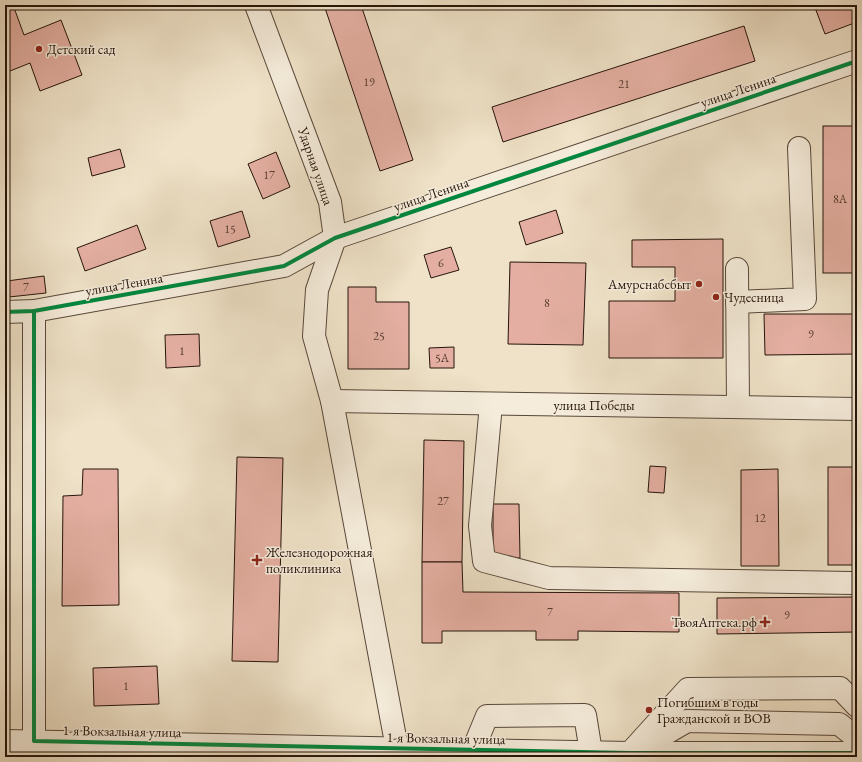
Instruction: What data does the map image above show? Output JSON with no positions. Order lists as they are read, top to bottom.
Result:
{
  "streets": {
    "street": [
      "улица Ленина",
      "Ударная улица",
      "улица Победы",
      "1-я Вокзальная улица"
    ]
  },
  "crossings": [
    ["улица Ленина", "Ударная улица"],
    ["Ударная улица", "улица Победы"],
    ["Ударная улица", "1-я Вокзальная улица"]
  ],
  "places": {
    "other": [
      "Детский сад",
      "Амурснабсбыт",
      "Чудесница",
      "Погибшим в годы Гражданской и ВОВ"
    ],
    "health": ["Железнодорожная поликлиника", "ТвояАптека.рф"]
  },
  "house_numbers": [
    "19",
    "21",
    "17",
    "8А",
    "15",
    "6",
    "7",
    "8",
    "9",
    "25",
    "1",
    "5А",
    "27",
    "12",
    "7",
    "9",
    "1"
  ]
}
